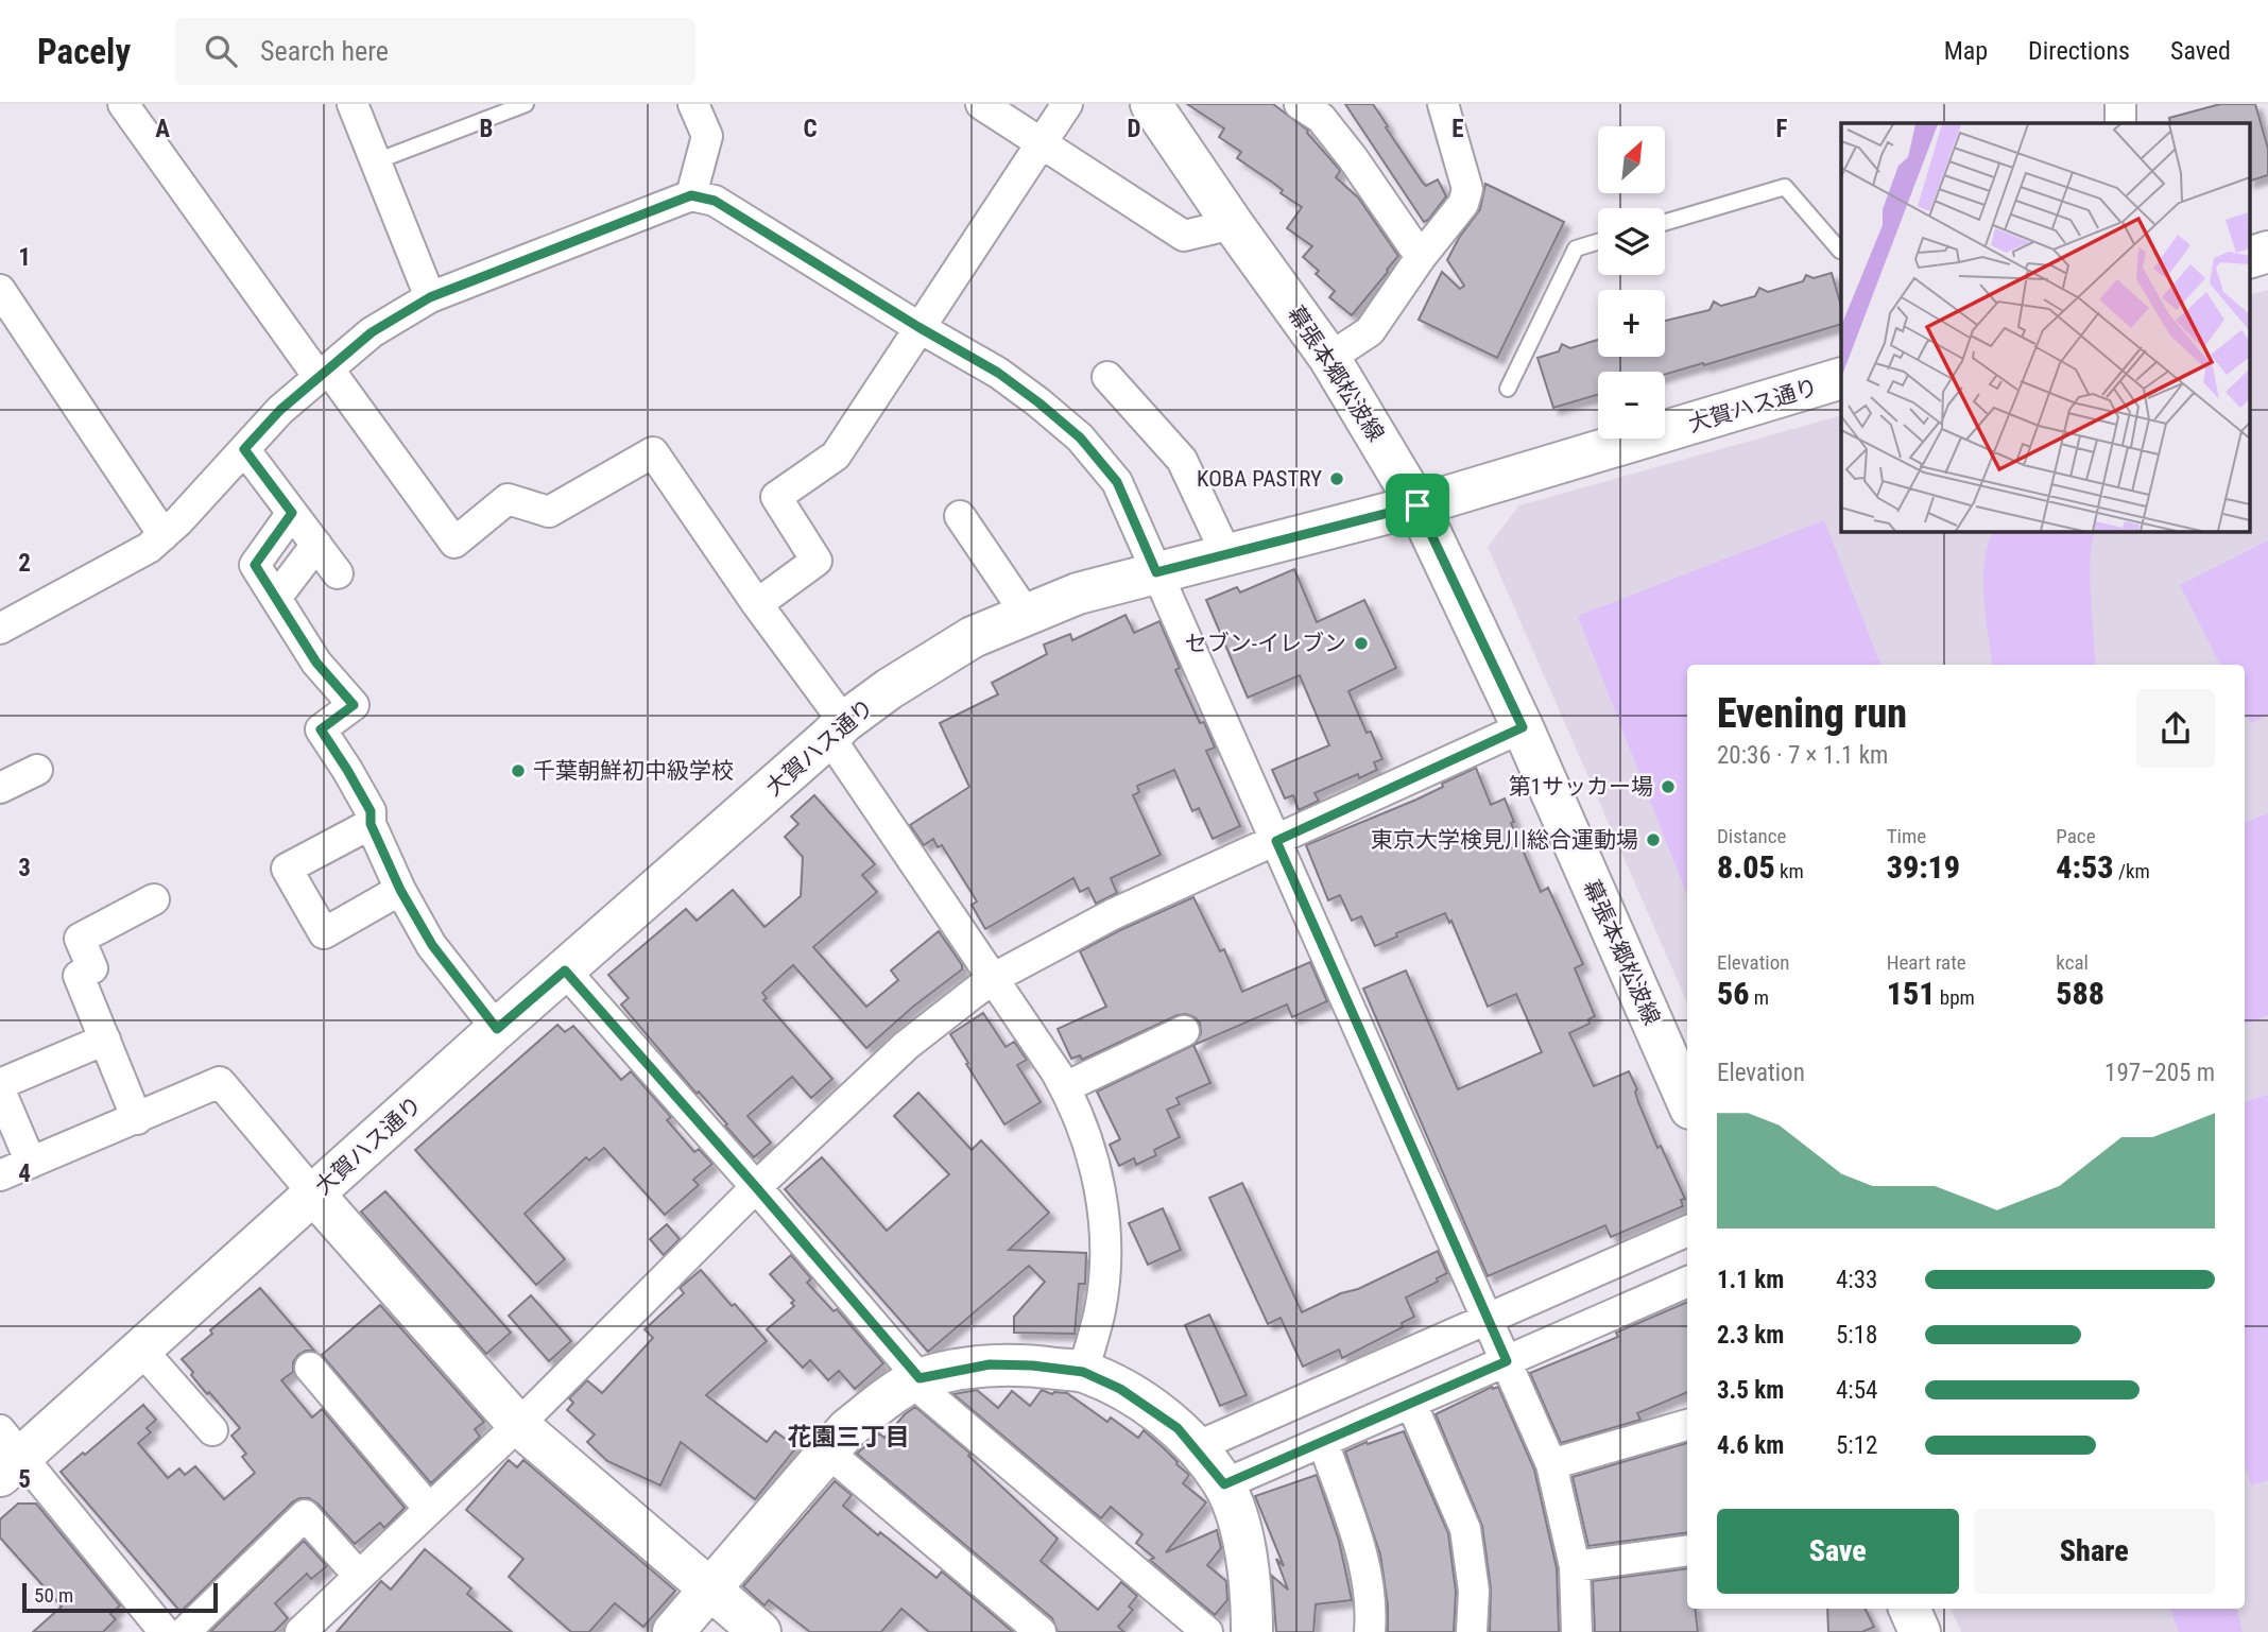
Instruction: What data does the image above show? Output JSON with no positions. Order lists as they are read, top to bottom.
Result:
{
  "streets": {
    "street": ["幕張本郷松波線", "大賀ハス通り"]
  },
  "crossings": [
    ["幕張本郷松波線", "大賀ハス通り"]
  ],
  "districts": ["花園三丁目"],
  "places": [
    "KOBA PASTRY",
    "セブン-イレブン",
    "千葉朝鮮初中級学校",
    "第1サッカー場",
    "東京大学検見川総合運動場"
  ],
  "scale_bar": "50 m",
  "north": "top right",
  "page": {
    "header": "Pacely",
    "search": "Search here",
    "nav": ["Map", "Directions", "Saved"],
    "map_buttons": ["+", "−"],
    "heading": ["Evening run", "20:36 · 7 × 1.1 km"],
    "stats": [
      ["Distance", "8.05 km"],
      ["Time", "39:19"],
      ["Pace", "4:53 /km"],
      ["Elevation", "56 m"],
      ["Heart rate", "151 bpm"],
      ["kcal", "588"]
    ],
    "chart": ["Elevation", "197–205 m"],
    "list": [
      {
        "name": "1.1 km",
        "note": "4:33"
      },
      {
        "name": "2.3 km",
        "note": "5:18"
      },
      {
        "name": "3.5 km",
        "note": "4:54"
      },
      {
        "name": "4.6 km",
        "note": "5:12"
      }
    ],
    "buttons": ["Save", "Share"],
    "scale": "50 m"
  },
  "grid": {
    "columns": [
      "A",
      "B",
      "C",
      "D",
      "E",
      "F"
    ],
    "rows": [
      "1",
      "2",
      "3",
      "4",
      "5"
    ]
  }
}
